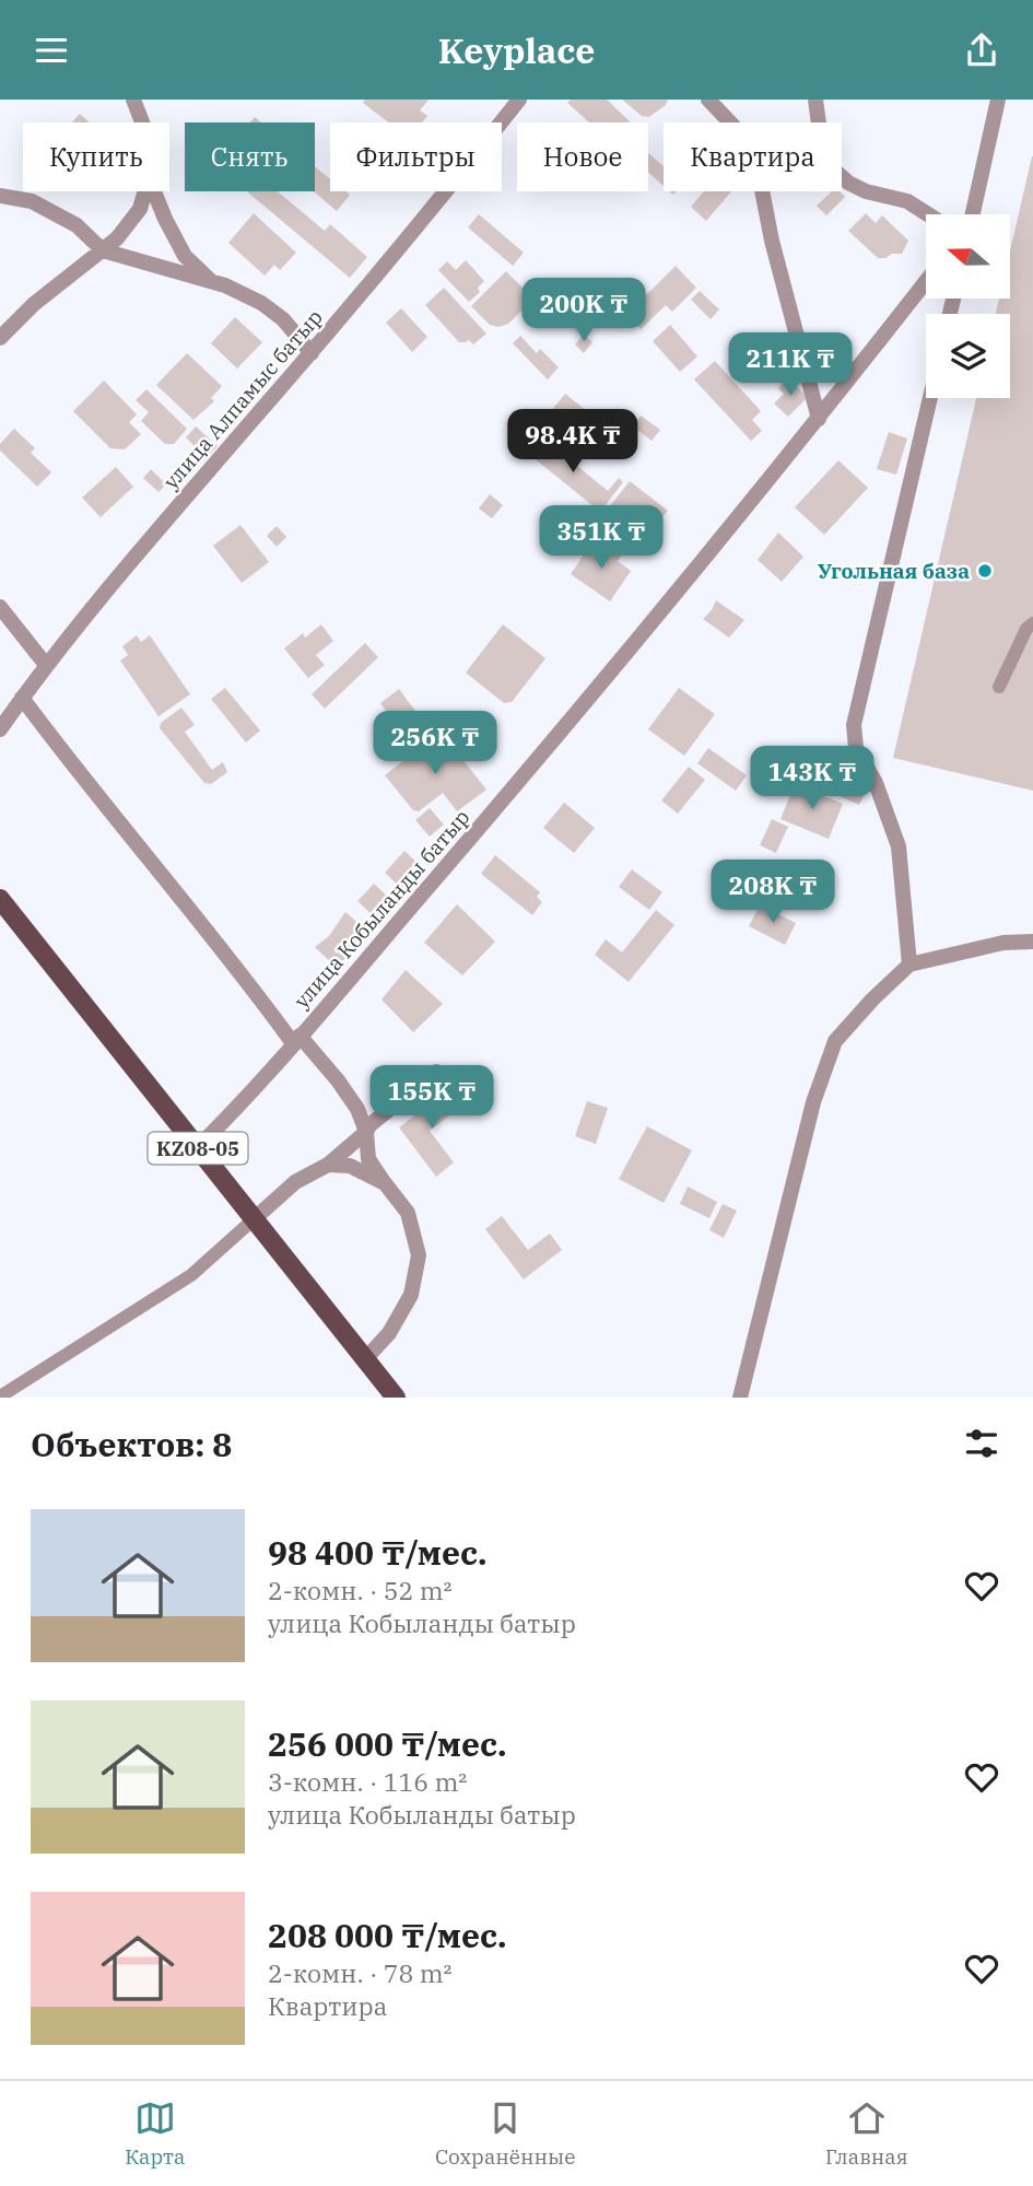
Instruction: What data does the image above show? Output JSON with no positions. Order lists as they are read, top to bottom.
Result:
{
  "streets": {
    "main road": ["KZ08-05"],
    "street": ["улица Алпамыс батыр", "улица Кобыланды батыр"]
  },
  "crossings": [
    ["улица Кобыланды батыр", "KZ08-05"]
  ],
  "places": ["Угольная база"],
  "north": "left",
  "page": {
    "header": "Keyplace",
    "chip": [
      "Купить",
      "Снять",
      "Фильтры",
      "Новое",
      "Квартира"
    ],
    "price": [
      "200K ₸",
      "211K ₸",
      "98.4K ₸",
      "351K ₸",
      "256K ₸",
      "143K ₸",
      "208K ₸",
      "155K ₸"
    ],
    "heading": "Объектов: 8",
    "list": [
      {
        "name": "98 400 ₸/мес.",
        "note": "2-комн. · 52 m² · улица Кобыланды батыр"
      },
      {
        "name": "256 000 ₸/мес.",
        "note": "3-комн. · 116 m² · улица Кобыланды батыр"
      },
      {
        "name": "208 000 ₸/мес.",
        "note": "2-комн. · 78 m² · Квартира"
      }
    ],
    "tabs": ["Карта", "Сохранённые", "Главная"]
  }
}
